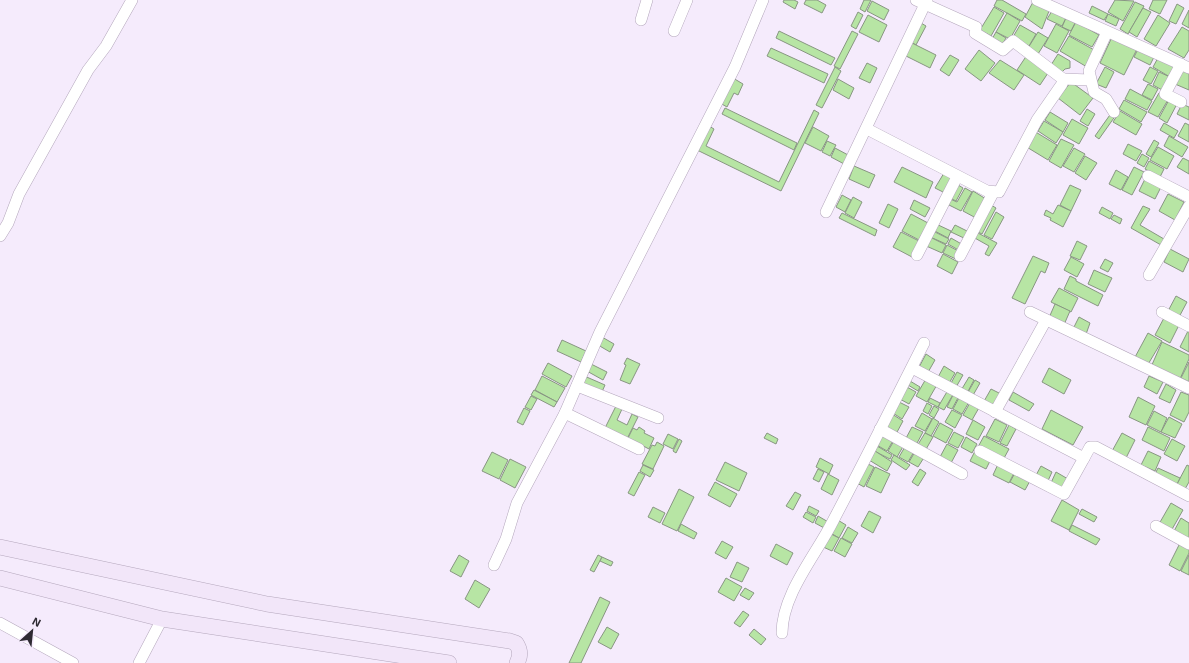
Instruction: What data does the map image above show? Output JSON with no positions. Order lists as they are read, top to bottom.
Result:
{
  "north": "top right"
}
